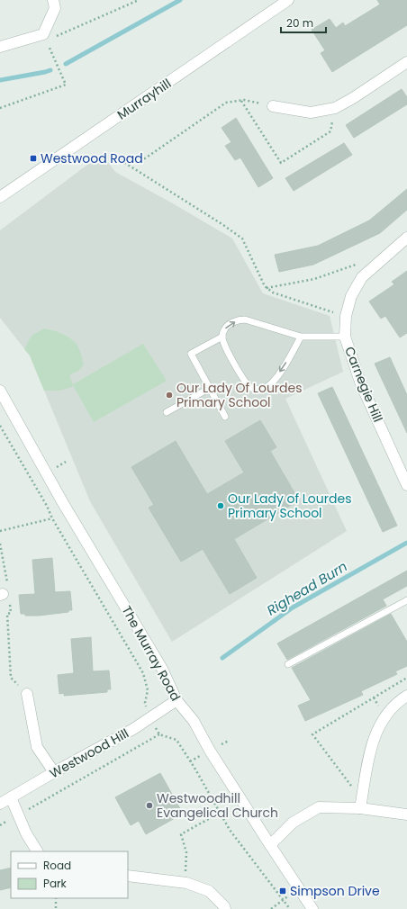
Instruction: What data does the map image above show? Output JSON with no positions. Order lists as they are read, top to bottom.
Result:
{
  "streets": {
    "street": [
      "Murrayhill",
      "Carnegie Hill",
      "The Murray Road",
      "Westwood Hill"
    ]
  },
  "crossings": [
    ["The Murray Road", "Westwood Hill"]
  ],
  "water": ["Righead Burn"],
  "places": {
    "transit": ["Westwood Road", "Simpson Drive"],
    "other": ["Our Lady Of Lourdes Primary School", "Our Lady of Lourdes Primary School", "Westwoodhill Evangelical Church"]
  },
  "legend": ["Road", "Park"],
  "scale_bar": "20 m"
}
